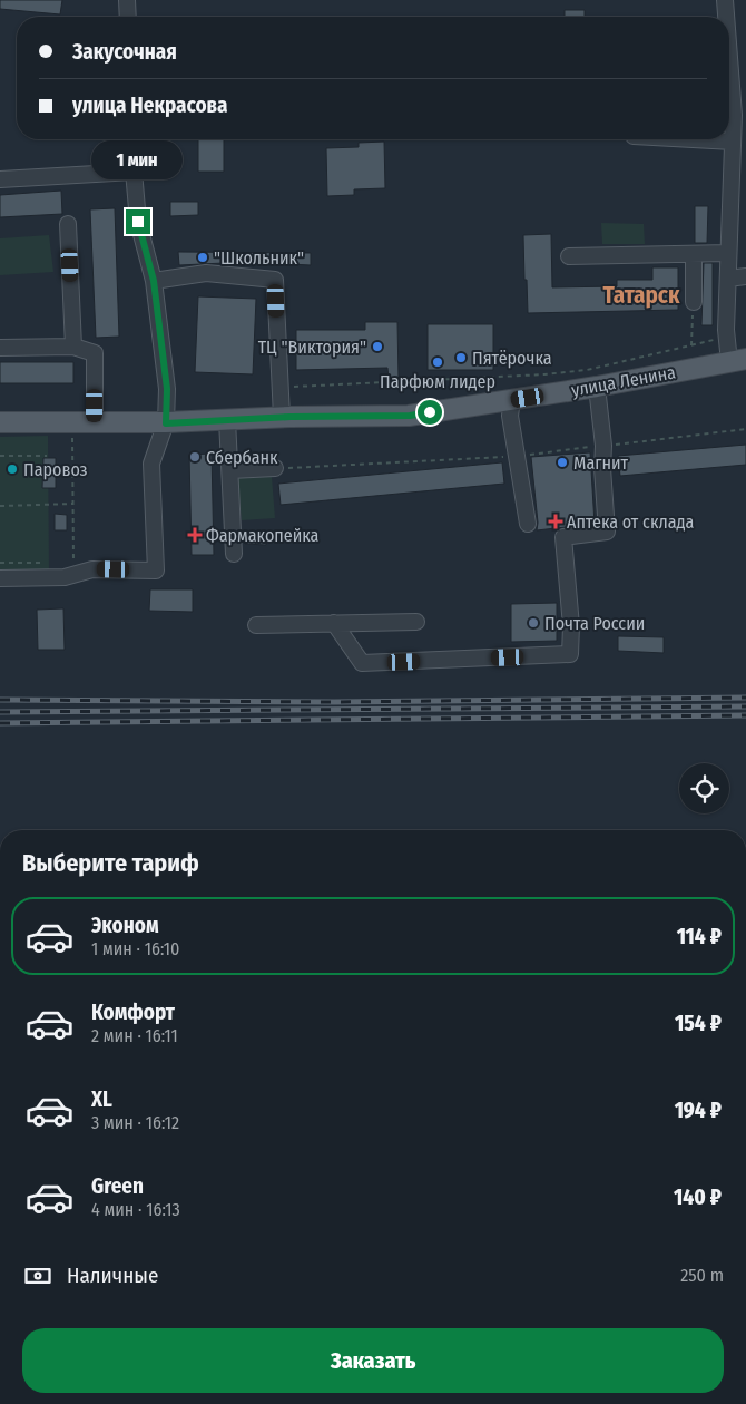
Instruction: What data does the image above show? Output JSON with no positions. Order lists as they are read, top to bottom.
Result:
{
  "streets": {
    "main road": ["улица Ленина"]
  },
  "districts": ["Татарск"],
  "places": {
    "other": [
      "\"Школьник\"",
      "ТЦ \"Виктория\"",
      "Пятёрочка",
      "Парфюм лидер",
      "Сбербанк",
      "Магнит",
      "Паровоз",
      "Почта России"
    ],
    "health": ["Аптека от склада", "Фармакопейка"]
  },
  "page": {
    "banner": ["Закусочная", "улица Некрасова"],
    "bubble": "1 мин",
    "heading": "Выберите тариф",
    "list": [
      {
        "name": "Эконом",
        "note": "1 мин · 16:10",
        "value": "114 ₽"
      },
      {
        "name": "Комфорт",
        "note": "2 мин · 16:11",
        "value": "154 ₽"
      },
      {
        "name": "XL",
        "note": "3 мин · 16:12",
        "value": "194 ₽"
      },
      {
        "name": "Green",
        "note": "4 мин · 16:13",
        "value": "140 ₽"
      }
    ],
    "pay": ["Наличные", "250 m"],
    "buttons": "Заказать"
  }
}
